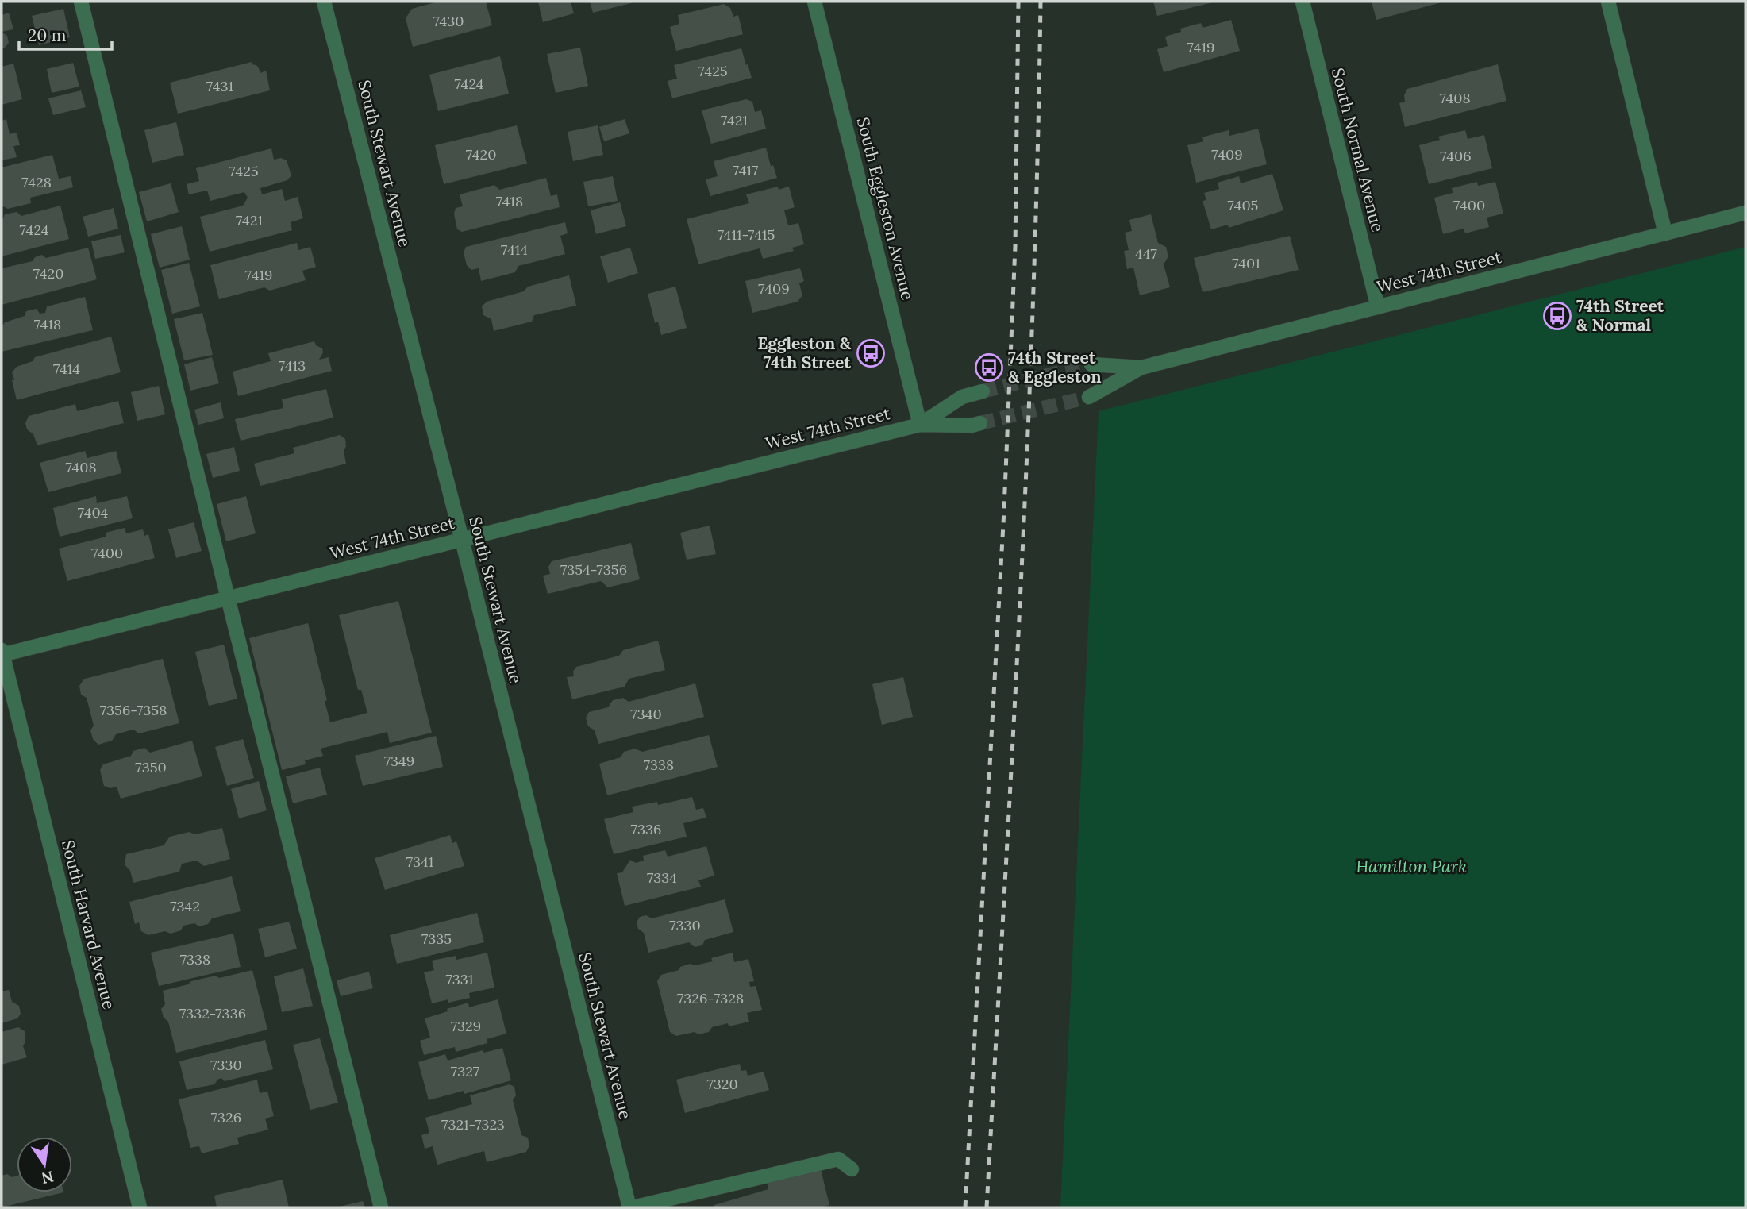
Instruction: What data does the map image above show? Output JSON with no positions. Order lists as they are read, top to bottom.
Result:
{
  "streets": {
    "street": [
      "South Normal Avenue",
      "South Stewart Avenue",
      "South Eggleston Avenue",
      "West 74th Street",
      "South Harvard Avenue"
    ]
  },
  "crossings": [
    ["South Normal Avenue", "West 74th Street"],
    ["South Stewart Avenue", "West 74th Street"],
    ["South Eggleston Avenue", "West 74th Street"],
    ["West 74th Street", "South Harvard Avenue"]
  ],
  "parks": ["Hamilton Park"],
  "places": {
    "bus stop": ["74th Street & Normal", "Eggleston & 74th Street", "74th Street & Eggleston"]
  },
  "house_numbers": [
    "7430",
    "7419",
    "7425",
    "7424",
    "7431",
    "7408",
    "7421",
    "7420",
    "7409",
    "7406",
    "7417",
    "7425",
    "7428",
    "7418",
    "7405",
    "7400",
    "7421",
    "7424",
    "7411-7415",
    "7414",
    "447",
    "7401",
    "7420",
    "7419",
    "7409",
    "7418",
    "7413",
    "7414",
    "7408",
    "7404",
    "7400",
    "7354-7356",
    "7356-7358",
    "7340",
    "7349",
    "7338",
    "7350",
    "7336",
    "7341",
    "7334",
    "7342",
    "7330",
    "7335",
    "7338",
    "7331",
    "7326-7328",
    "7332-7336",
    "7329",
    "7330",
    "7327",
    "7320",
    "7326",
    "7321-7323"
  ],
  "scale_bar": "20 m",
  "north": "bottom"
}
